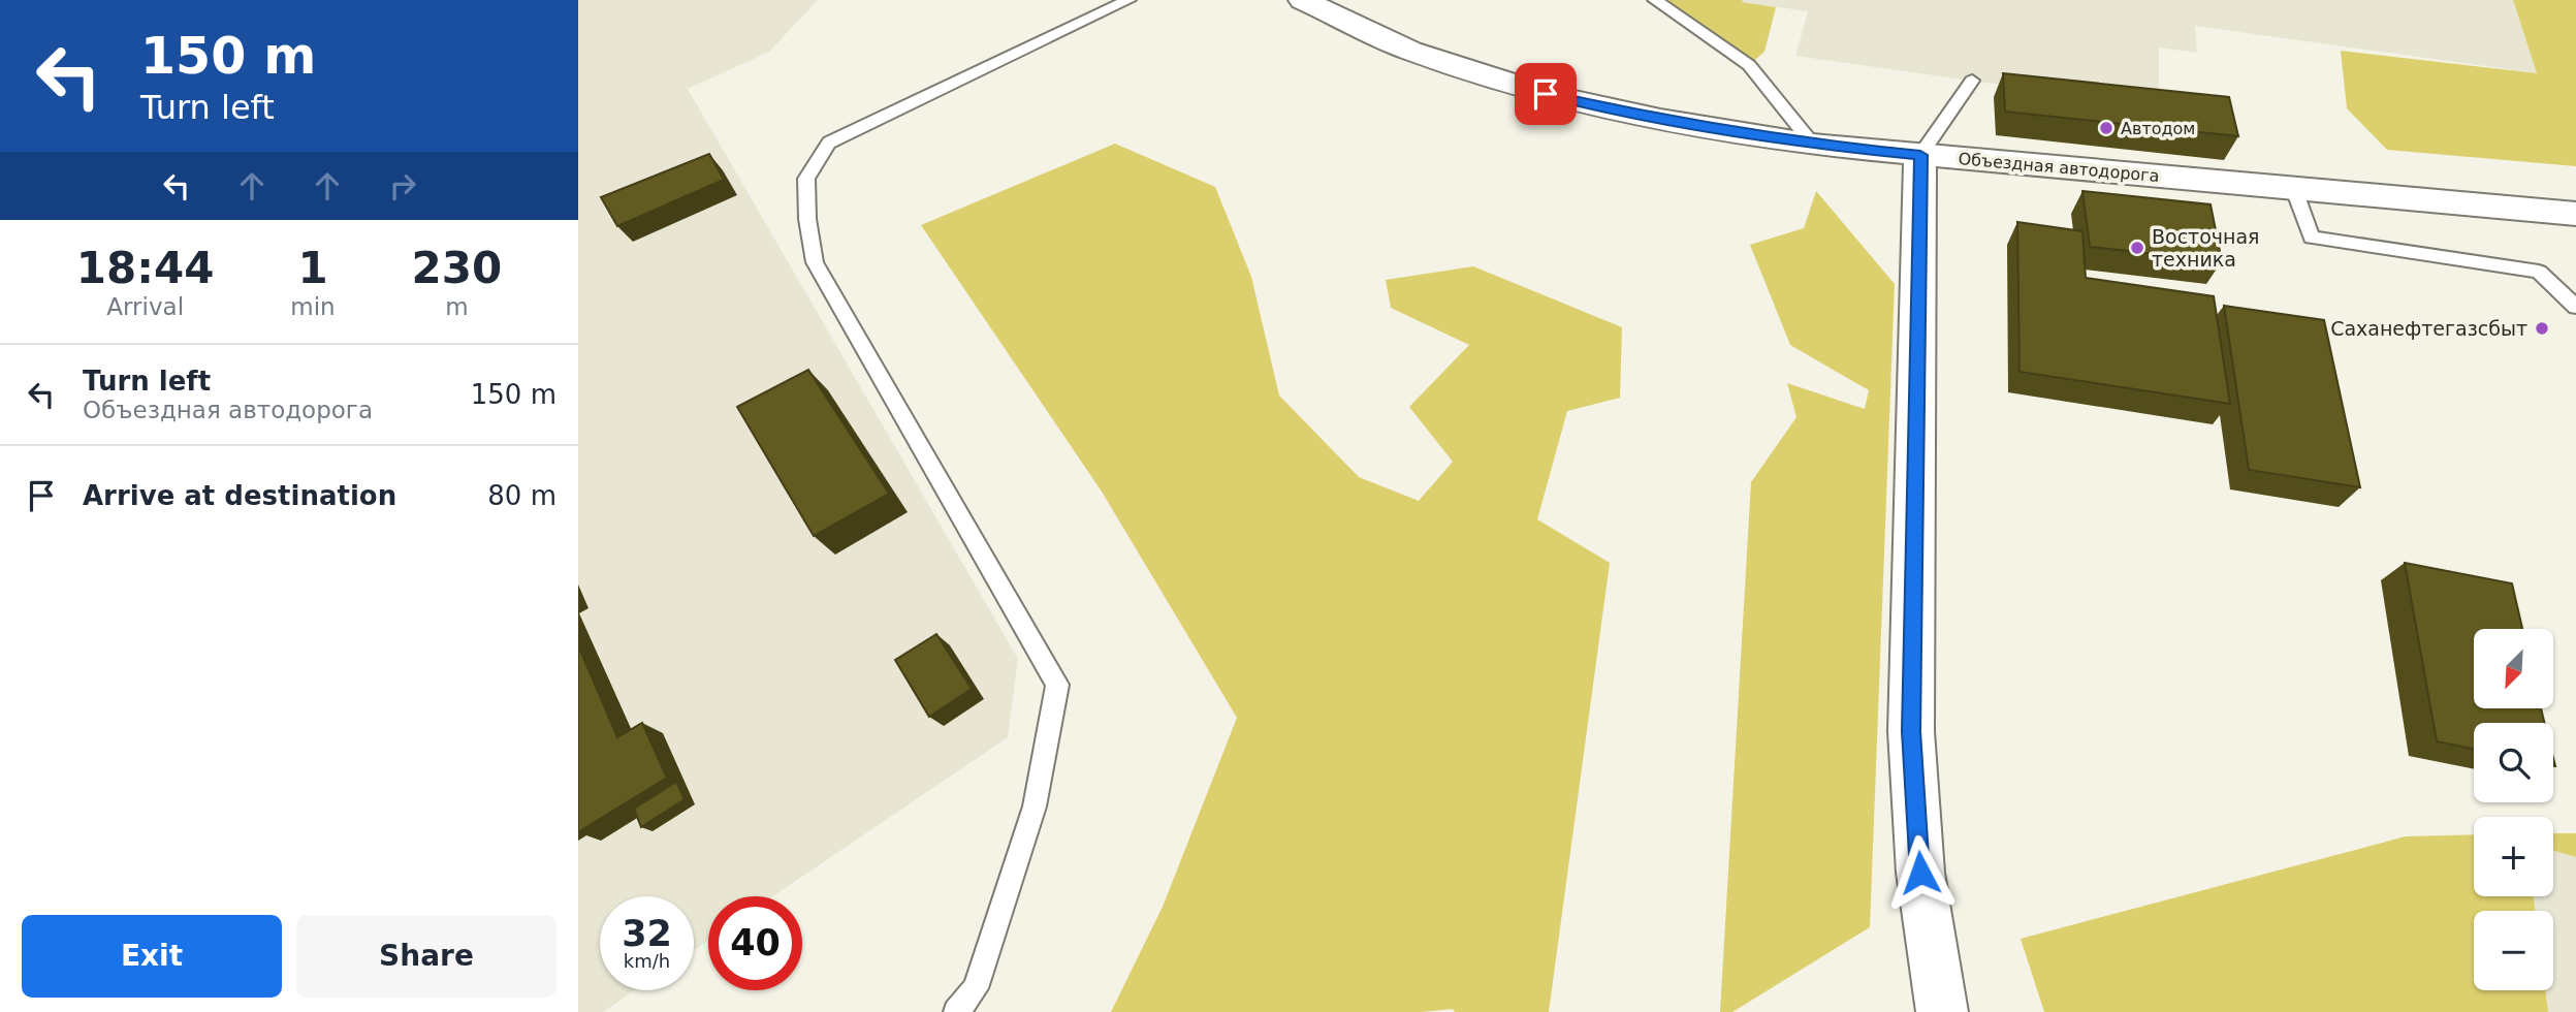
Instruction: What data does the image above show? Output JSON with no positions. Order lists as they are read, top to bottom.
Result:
{
  "streets": {
    "street": ["Объездная автодорога"]
  },
  "places": ["Автодом", "Восточная техника", "Саханефтегазсбыт"],
  "north": "bottom left",
  "page": {
    "turn": ["150 m", "Turn left"],
    "eta": [
      "18:44",
      "Arrival",
      "1",
      "min",
      "230",
      "m"
    ],
    "list": [
      {
        "name": "Turn left",
        "note": "Объездная автодорога",
        "value": "150 m"
      },
      {
        "name": "Arrive at destination",
        "value": "80 m"
      }
    ],
    "map_buttons": ["+", "−"],
    "speed": "32 km/h",
    "limit": "40",
    "buttons": ["Exit", "Share"]
  }
}
